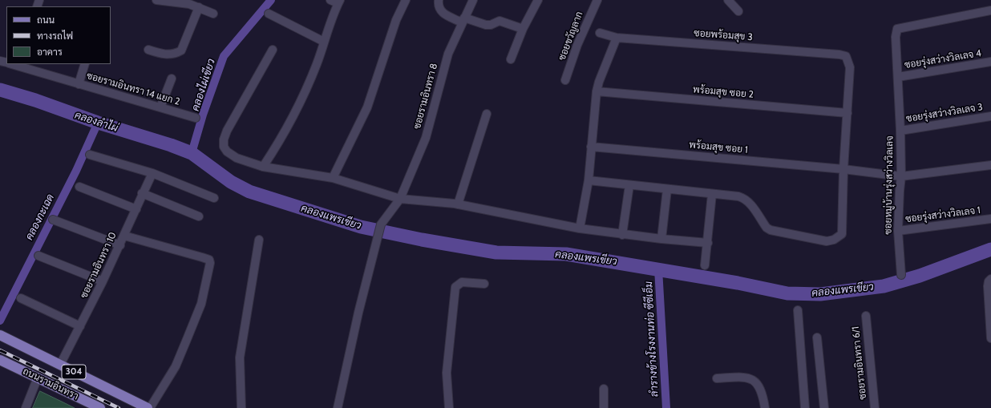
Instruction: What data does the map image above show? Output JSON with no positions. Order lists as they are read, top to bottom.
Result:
{
  "streets": {
    "main road": ["304", "ถนนรามอินทรา"],
    "street": [
      "ซอยพร้อมสุข 3",
      "ซอยขวัญลาก",
      "ซอยรุ่งสว่างวิลเลจ 4",
      "ซอยรามอินทรา 14 แยก 2",
      "พร้อมสุข ซอย 2",
      "ซอยรามอินทรา 8",
      "ซอยรุ่งสว่างวิลเลจ 3",
      "พร้อมสุข ซอย 1",
      "ซอยหมู่บ้านรุ่งสว่างวิลเลจ",
      "ซอยรุ่งสว่างวิลเลจ 1",
      "ซอยรามอินทรา 10",
      "ซอยรามอินทรา 6/1"
    ]
  },
  "crossings": [
    ["ซอยพร้อมสุข 3", "พร้อมสุข ซอย 2"],
    ["ซอยรุ่งสว่างวิลเลจ 4", "ซอยหมู่บ้านรุ่งสว่างวิลเลจ"],
    ["ซอยรุ่งสว่างวิลเลจ 3", "ซอยหมู่บ้านรุ่งสว่างวิลเลจ"],
    ["พร้อมสุข ซอย 1", "ซอยหมู่บ้านรุ่งสว่างวิลเลจ"],
    ["ซอยหมู่บ้านรุ่งสว่างวิลเลจ", "ซอยรุ่งสว่างวิลเลจ 1"],
    ["ซอยรามอินทรา 10", "304"]
  ],
  "water": [
    "คลองไผ่เขียว",
    "คลองลำไผ่",
    "คลองกะเฉด",
    "คลองแพรเขียว",
    "ลำรางข้างโรงงานท่อ ซีซีเอ็ม"
  ],
  "legend": ["ถนน", "ทางรถไฟ", "อาคาร"]
}
